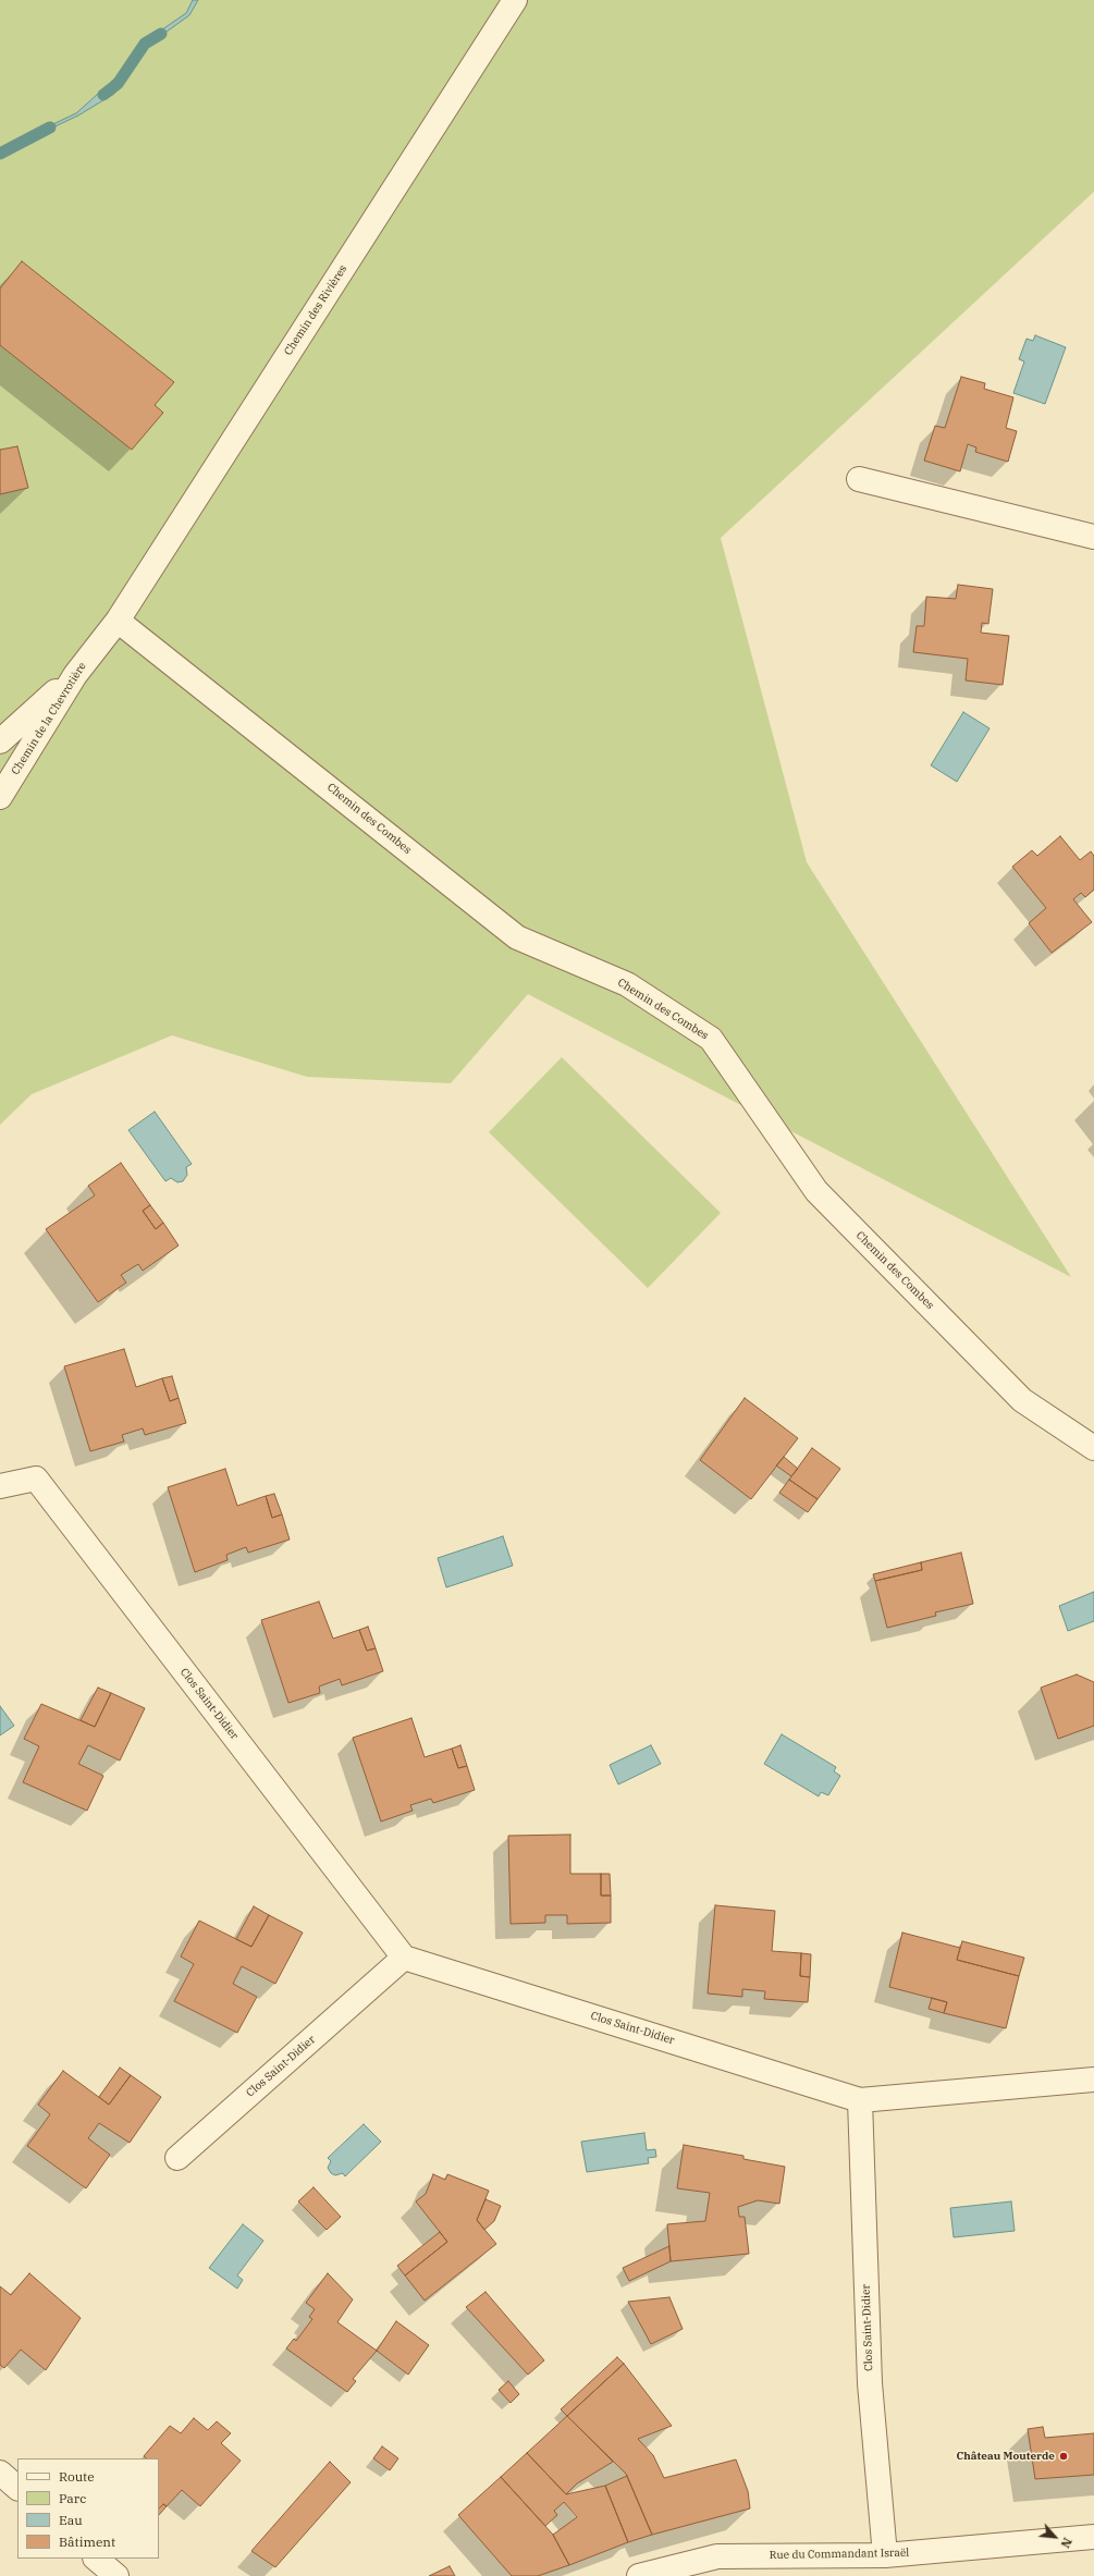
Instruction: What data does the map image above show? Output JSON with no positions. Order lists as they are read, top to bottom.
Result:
{
  "streets": {
    "street": [
      "Chemin des Rivières",
      "Chemin de la Chevrotière",
      "Chemin des Combes",
      "Clos Saint-Didier",
      "Rue du Commandant Israël"
    ]
  },
  "crossings": [
    ["Chemin des Rivières", "Chemin de la Chevrotière"],
    ["Chemin des Rivières", "Chemin des Combes"],
    ["Chemin de la Chevrotière", "Chemin des Combes"],
    ["Clos Saint-Didier", "Rue du Commandant Israël"]
  ],
  "places": ["Château Mouterde"],
  "legend": [
    "Route",
    "Parc",
    "Eau",
    "Bâtiment"
  ],
  "north": "bottom right"
}
